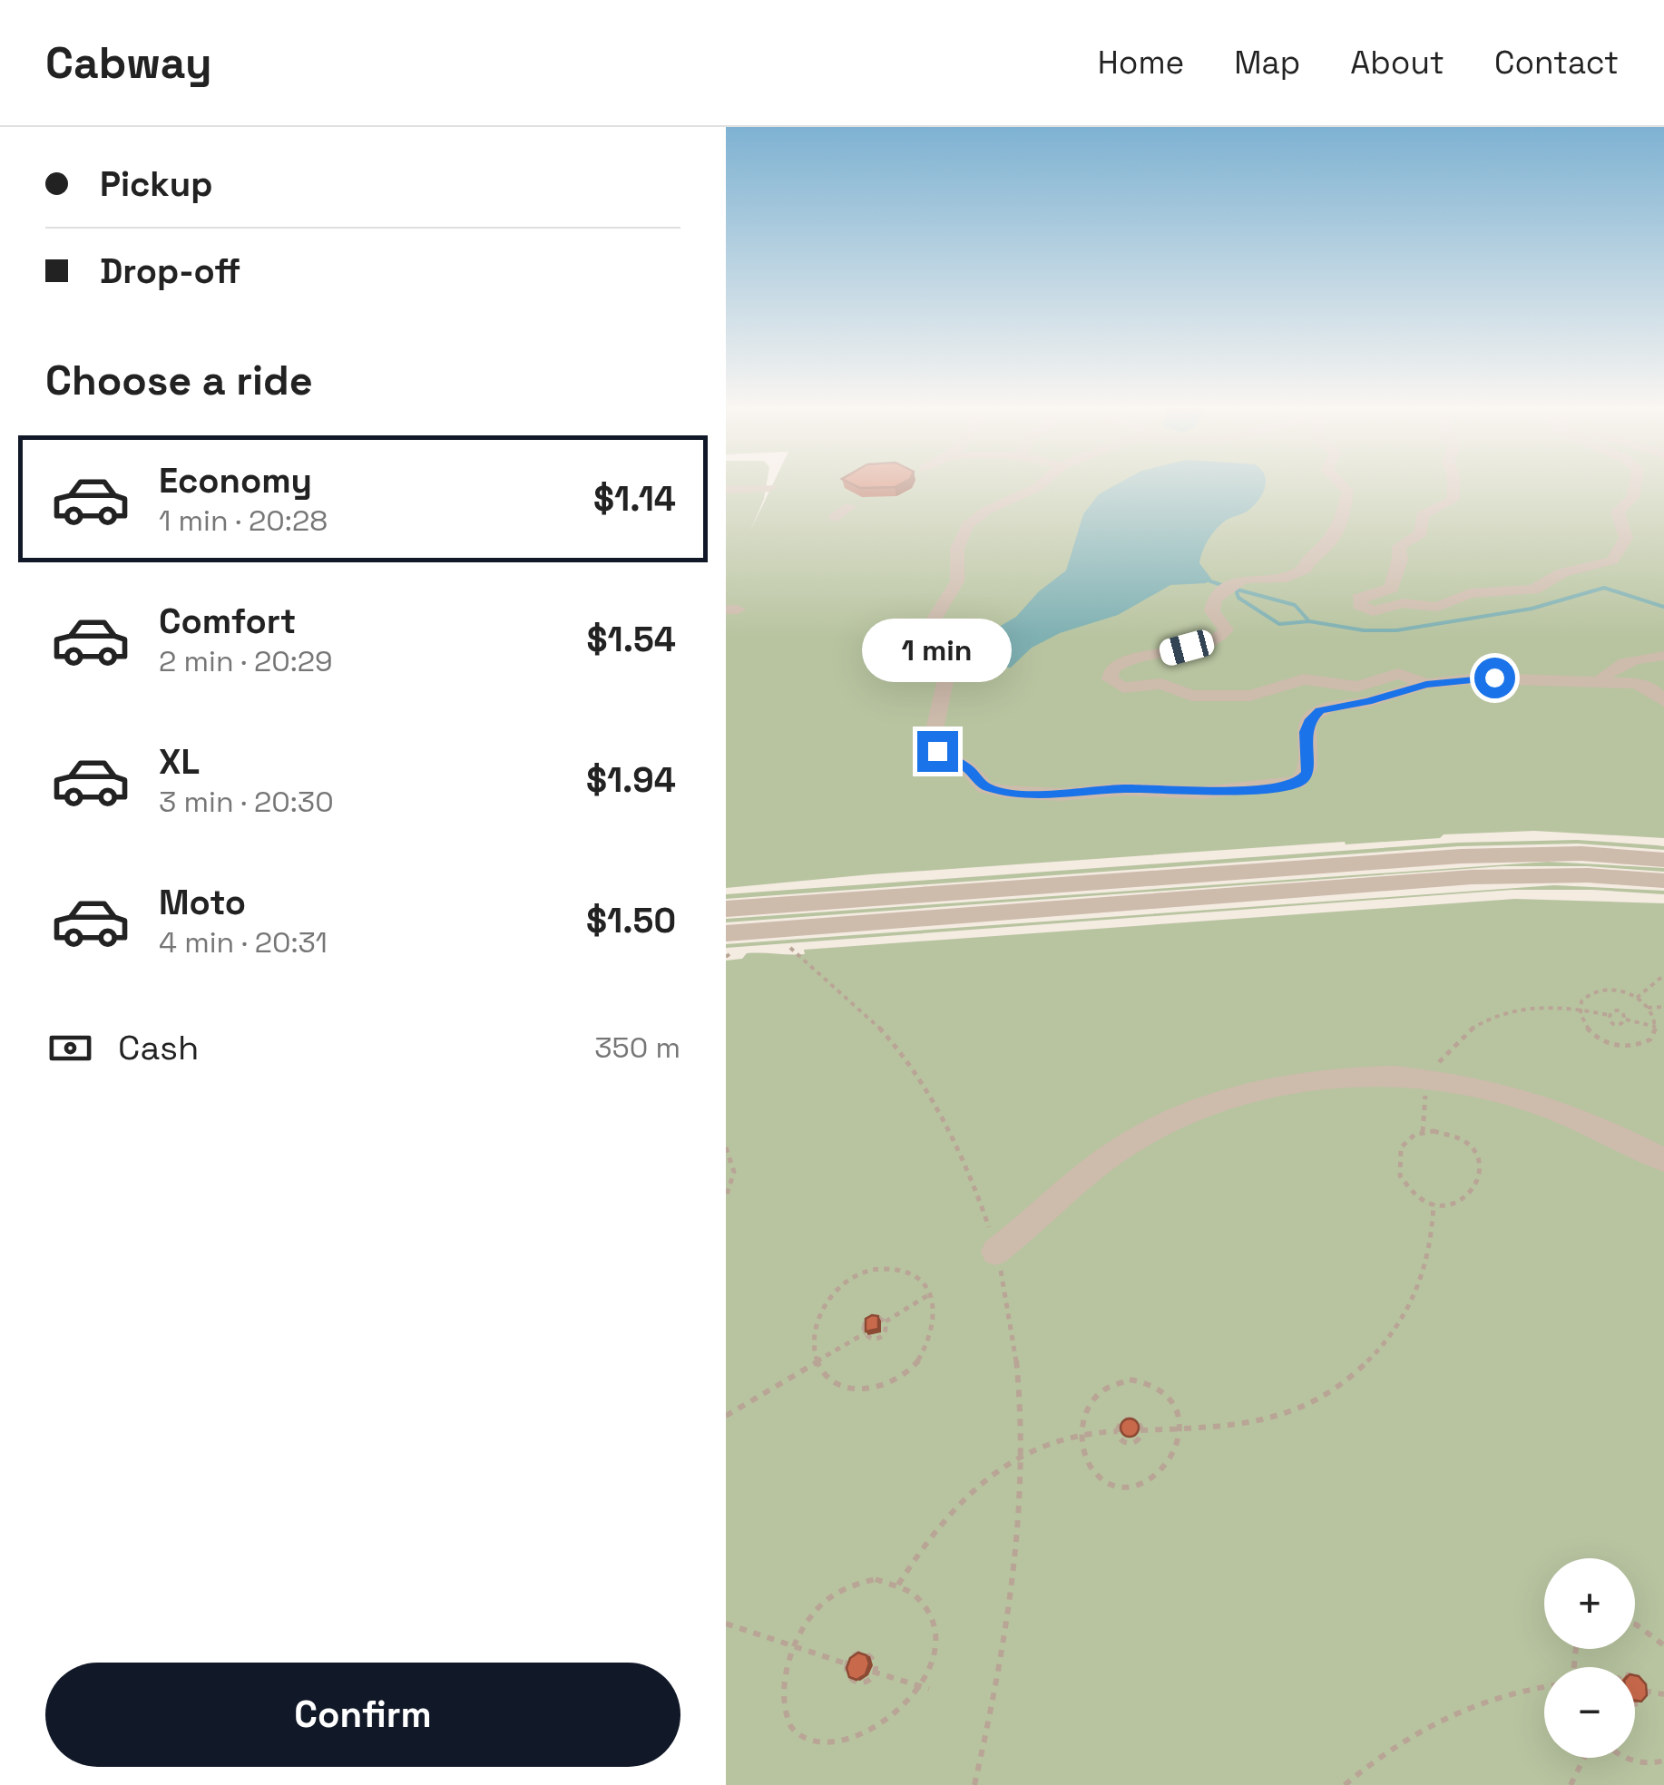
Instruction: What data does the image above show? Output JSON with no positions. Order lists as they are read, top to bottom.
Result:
{
  "page": {
    "header": "Cabway",
    "nav": [
      "Home",
      "Map",
      "About",
      "Contact"
    ],
    "banner": ["Pickup", "Drop-off"],
    "heading": "Choose a ride",
    "list": [
      {
        "name": "Economy",
        "note": "1 min · 20:28",
        "value": "$1.14"
      },
      {
        "name": "Comfort",
        "note": "2 min · 20:29",
        "value": "$1.54"
      },
      {
        "name": "XL",
        "note": "3 min · 20:30",
        "value": "$1.94"
      },
      {
        "name": "Moto",
        "note": "4 min · 20:31",
        "value": "$1.50"
      }
    ],
    "bubble": "1 min",
    "pay": ["Cash", "350 m"],
    "map_buttons": ["+", "−"],
    "buttons": "Confirm"
  }
}
